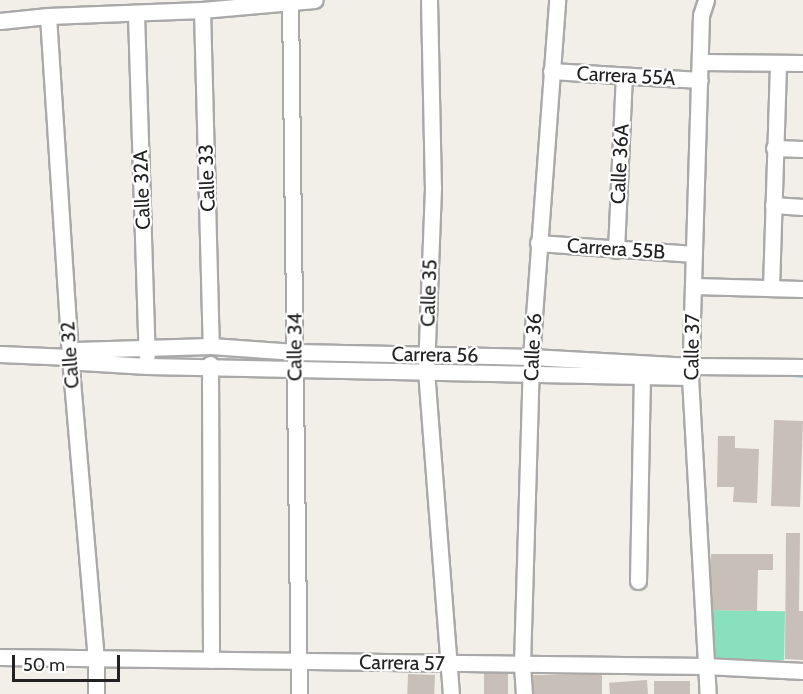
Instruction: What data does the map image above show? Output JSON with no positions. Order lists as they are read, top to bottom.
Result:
{
  "streets": {
    "street": [
      "Carrera 55A",
      "Calle 36A",
      "Calle 33",
      "Calle 32A",
      "Carrera 55B",
      "Calle 35",
      "Calle 34",
      "Calle 36",
      "Calle 37",
      "Calle 32",
      "Carrera 56",
      "Carrera 57"
    ]
  },
  "crossings": [
    ["Carrera 55A", "Calle 36A"],
    ["Carrera 55A", "Calle 36"],
    ["Carrera 55A", "Calle 37"],
    ["Calle 36A", "Carrera 55B"],
    ["Calle 33", "Carrera 56"],
    ["Calle 32A", "Carrera 56"],
    ["Carrera 55B", "Calle 36"],
    ["Carrera 55B", "Calle 37"],
    ["Calle 35", "Carrera 56"],
    ["Calle 35", "Carrera 57"],
    ["Calle 34", "Carrera 56"],
    ["Calle 34", "Carrera 57"],
    ["Calle 36", "Carrera 56"],
    ["Calle 36", "Carrera 57"],
    ["Calle 37", "Carrera 56"],
    ["Calle 37", "Carrera 57"],
    ["Calle 32", "Carrera 56"],
    ["Calle 32", "Carrera 57"]
  ],
  "scale_bar": "50 m"
}
